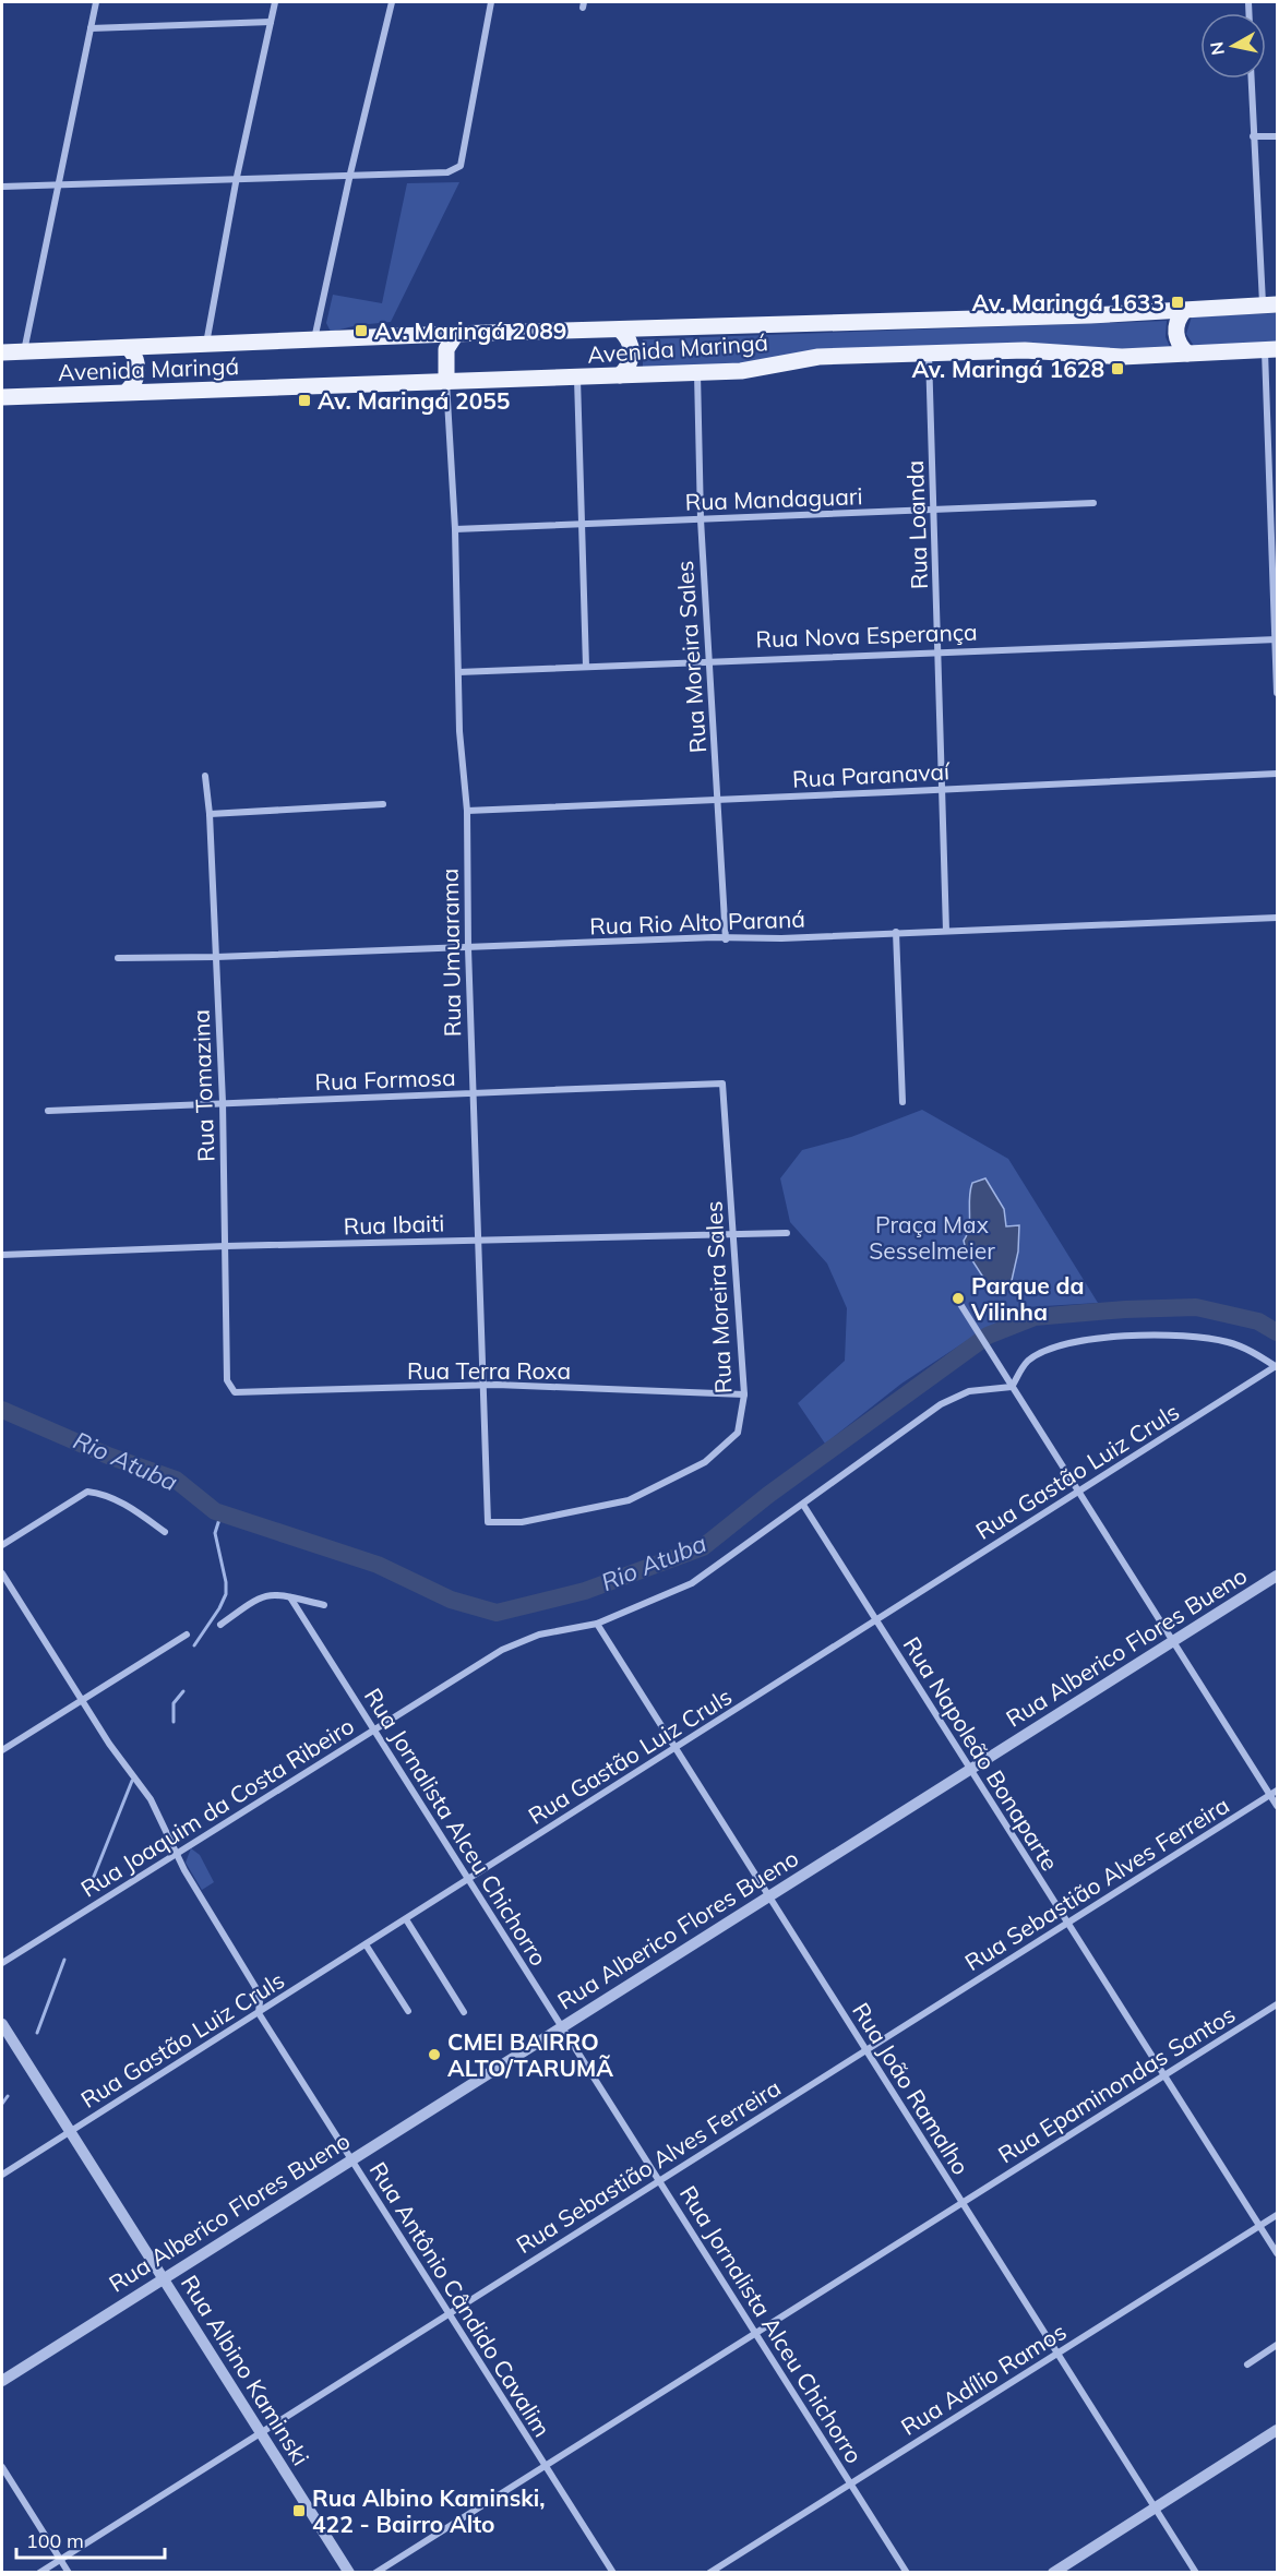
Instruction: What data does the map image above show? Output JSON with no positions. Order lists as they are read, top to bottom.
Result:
{
  "streets": {
    "main road": ["Avenida Maringá"],
    "street": [
      "Rua Mandaguari",
      "Rua Loanda",
      "Rua Nova Esperança",
      "Rua Moreira Sales",
      "Rua Paranavaí",
      "Rua Rio Alto Paraná",
      "Rua Umuarama",
      "Rua Formosa",
      "Rua Tomazina",
      "Rua Ibaiti",
      "Rua Terra Roxa",
      "Rua Gastão Luiz Cruls",
      "Rua Alberico Flores Bueno",
      "Rua Napoleão Bonaparte",
      "Rua Joaquim da Costa Ribeiro",
      "Rua Jornalista Alceu Chichorro",
      "Rua Sebastião Alves Ferreira",
      "Rua Epaminondas Santos",
      "Rua João Ramalho",
      "Rua Antônio Cândido Cavalim",
      "Rua Albino Kaminski",
      "Rua Adílio Ramos"
    ]
  },
  "crossings": [
    ["Avenida Maringá", "Rua Loanda"],
    ["Avenida Maringá", "Rua Moreira Sales"],
    ["Avenida Maringá", "Rua Umuarama"],
    ["Rua Mandaguari", "Rua Loanda"],
    ["Rua Mandaguari", "Rua Moreira Sales"],
    ["Rua Mandaguari", "Rua Umuarama"],
    ["Rua Loanda", "Rua Nova Esperança"],
    ["Rua Loanda", "Rua Paranavaí"],
    ["Rua Loanda", "Rua Rio Alto Paraná"],
    ["Rua Nova Esperança", "Rua Moreira Sales"],
    ["Rua Nova Esperança", "Rua Umuarama"],
    ["Rua Moreira Sales", "Rua Paranavaí"],
    ["Rua Moreira Sales", "Rua Rio Alto Paraná"],
    ["Rua Moreira Sales", "Rua Umuarama"],
    ["Rua Moreira Sales", "Rua Formosa"],
    ["Rua Moreira Sales", "Rua Ibaiti"],
    ["Rua Moreira Sales", "Rua Terra Roxa"],
    ["Rua Paranavaí", "Rua Umuarama"],
    ["Rua Rio Alto Paraná", "Rua Umuarama"],
    ["Rua Rio Alto Paraná", "Rua Tomazina"],
    ["Rua Umuarama", "Rua Formosa"],
    ["Rua Umuarama", "Rua Ibaiti"],
    ["Rua Umuarama", "Rua Terra Roxa"],
    ["Rua Formosa", "Rua Tomazina"],
    ["Rua Tomazina", "Rua Ibaiti"],
    ["Rua Tomazina", "Rua Terra Roxa"],
    ["Rua Gastão Luiz Cruls", "Rua Napoleão Bonaparte"],
    ["Rua Gastão Luiz Cruls", "Rua Jornalista Alceu Chichorro"],
    ["Rua Gastão Luiz Cruls", "Rua João Ramalho"],
    ["Rua Gastão Luiz Cruls", "Rua Antônio Cândido Cavalim"],
    ["Rua Gastão Luiz Cruls", "Rua Albino Kaminski"],
    ["Rua Alberico Flores Bueno", "Rua Napoleão Bonaparte"],
    ["Rua Alberico Flores Bueno", "Rua Jornalista Alceu Chichorro"],
    ["Rua Alberico Flores Bueno", "Rua João Ramalho"],
    ["Rua Alberico Flores Bueno", "Rua Antônio Cândido Cavalim"],
    ["Rua Alberico Flores Bueno", "Rua Albino Kaminski"],
    ["Rua Napoleão Bonaparte", "Rua Joaquim da Costa Ribeiro"],
    ["Rua Napoleão Bonaparte", "Rua Sebastião Alves Ferreira"],
    ["Rua Napoleão Bonaparte", "Rua Epaminondas Santos"],
    ["Rua Napoleão Bonaparte", "Rua Adílio Ramos"],
    ["Rua Joaquim da Costa Ribeiro", "Rua Jornalista Alceu Chichorro"],
    ["Rua Joaquim da Costa Ribeiro", "Rua João Ramalho"],
    ["Rua Joaquim da Costa Ribeiro", "Rua Antônio Cândido Cavalim"],
    ["Rua Jornalista Alceu Chichorro", "Rua Sebastião Alves Ferreira"],
    ["Rua Jornalista Alceu Chichorro", "Rua Epaminondas Santos"],
    ["Rua Jornalista Alceu Chichorro", "Rua Adílio Ramos"],
    ["Rua Sebastião Alves Ferreira", "Rua João Ramalho"],
    ["Rua Sebastião Alves Ferreira", "Rua Antônio Cândido Cavalim"],
    ["Rua Sebastião Alves Ferreira", "Rua Albino Kaminski"],
    ["Rua Epaminondas Santos", "Rua João Ramalho"],
    ["Rua Epaminondas Santos", "Rua Antônio Cândido Cavalim"],
    ["Rua João Ramalho", "Rua Adílio Ramos"]
  ],
  "water": ["Rio Atuba"],
  "parks": ["Praça Max Sesselmeier"],
  "places": {
    "transit": [
      "Av. Maringá 1633",
      "Av. Maringá 2089",
      "Av. Maringá 1628",
      "Av. Maringá 2055",
      "Rua Albino Kaminski, 422 - Bairro Alto"
    ],
    "other": ["Parque da Vilinha", "CMEI BAIRRO ALTO/TARUMÃ"]
  },
  "scale_bar": "100 m",
  "north": "left"
}
